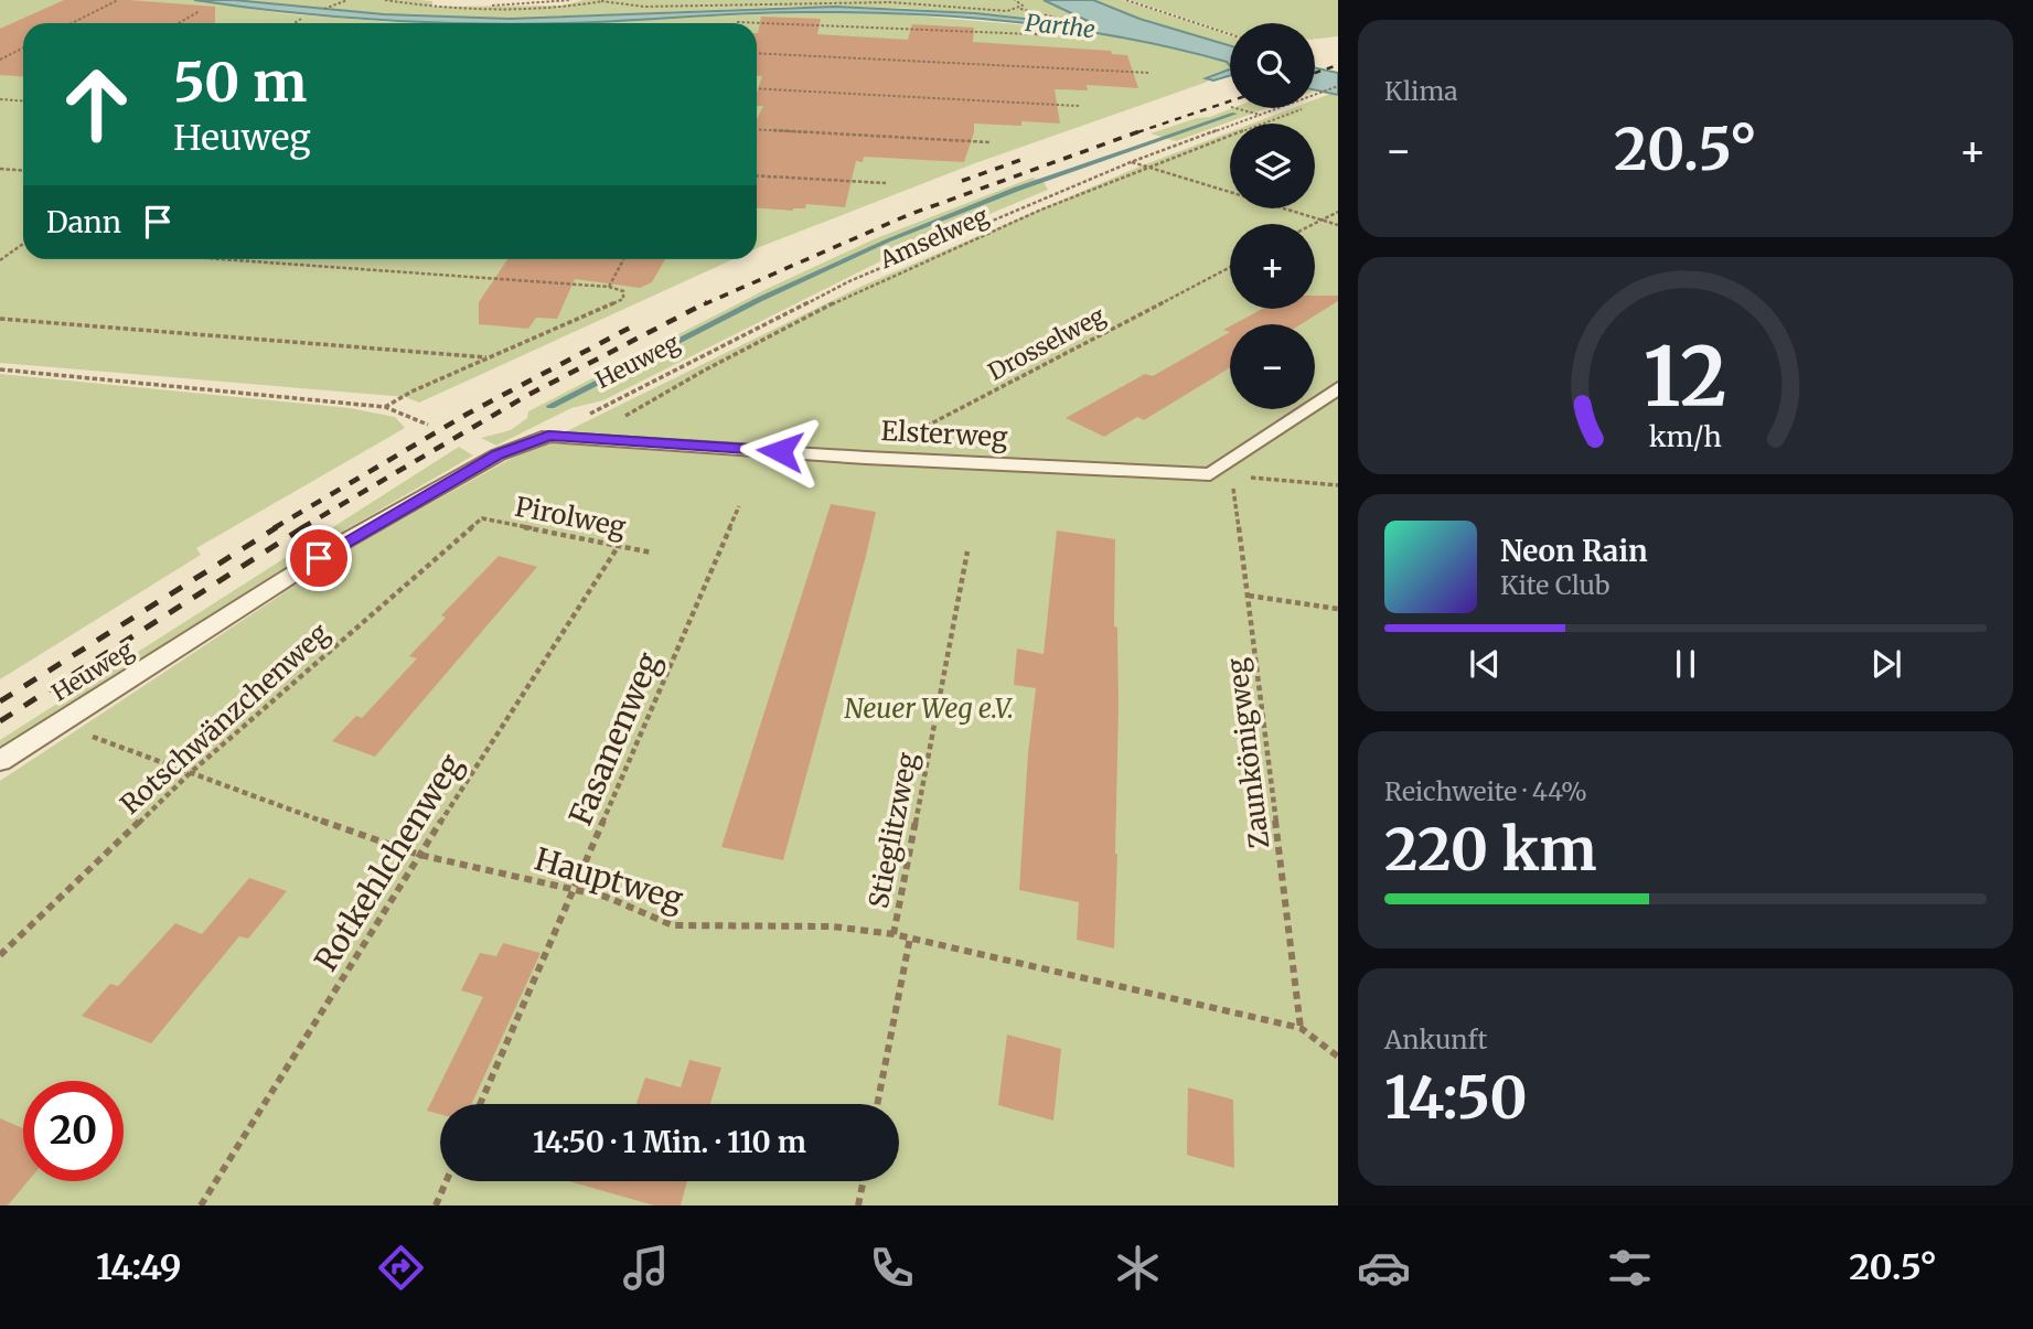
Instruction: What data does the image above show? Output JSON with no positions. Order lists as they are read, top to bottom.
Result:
{
  "streets": {
    "lane": ["Heuweg", "Elsterweg"],
    "path": [
      "Amselweg",
      "Drosselweg",
      "Pirolweg",
      "Rotschwänzchenweg",
      "Fasanenweg",
      "Zaunkönigweg",
      "Stieglitzweg",
      "Rotkehlchenweg",
      "Hauptweg"
    ]
  },
  "crossings": [
    ["Amselweg", "Elsterweg"],
    ["Drosselweg", "Elsterweg"],
    ["Heuweg", "Elsterweg"],
    ["Heuweg", "Hauptweg"],
    ["Pirolweg", "Rotschwänzchenweg"],
    ["Pirolweg", "Rotkehlchenweg"],
    ["Rotschwänzchenweg", "Hauptweg"],
    ["Fasanenweg", "Hauptweg"],
    ["Zaunkönigweg", "Hauptweg"],
    ["Stieglitzweg", "Hauptweg"],
    ["Rotkehlchenweg", "Hauptweg"]
  ],
  "water": ["Parthe"],
  "parks": ["Neuer Weg e.V."],
  "page": {
    "tile": [
      "Klima",
      ["Reichweite · 44%", "220 km"],
      ["Ankunft", "14:50"]
    ],
    "map_buttons": ["+", "−"],
    "turn": ["50 m", "Heuweg"],
    "heat": ["−", "20.5°", "+"],
    "then": "Dann",
    "song": ["Neon Rain", "Kite Club"],
    "limit": "20",
    "trip": "14:50 · 1 Min. · 110 m",
    "tabs": ["14:49", "20.5°"],
    "gauge": ["12", "km/h"]
  }
}
